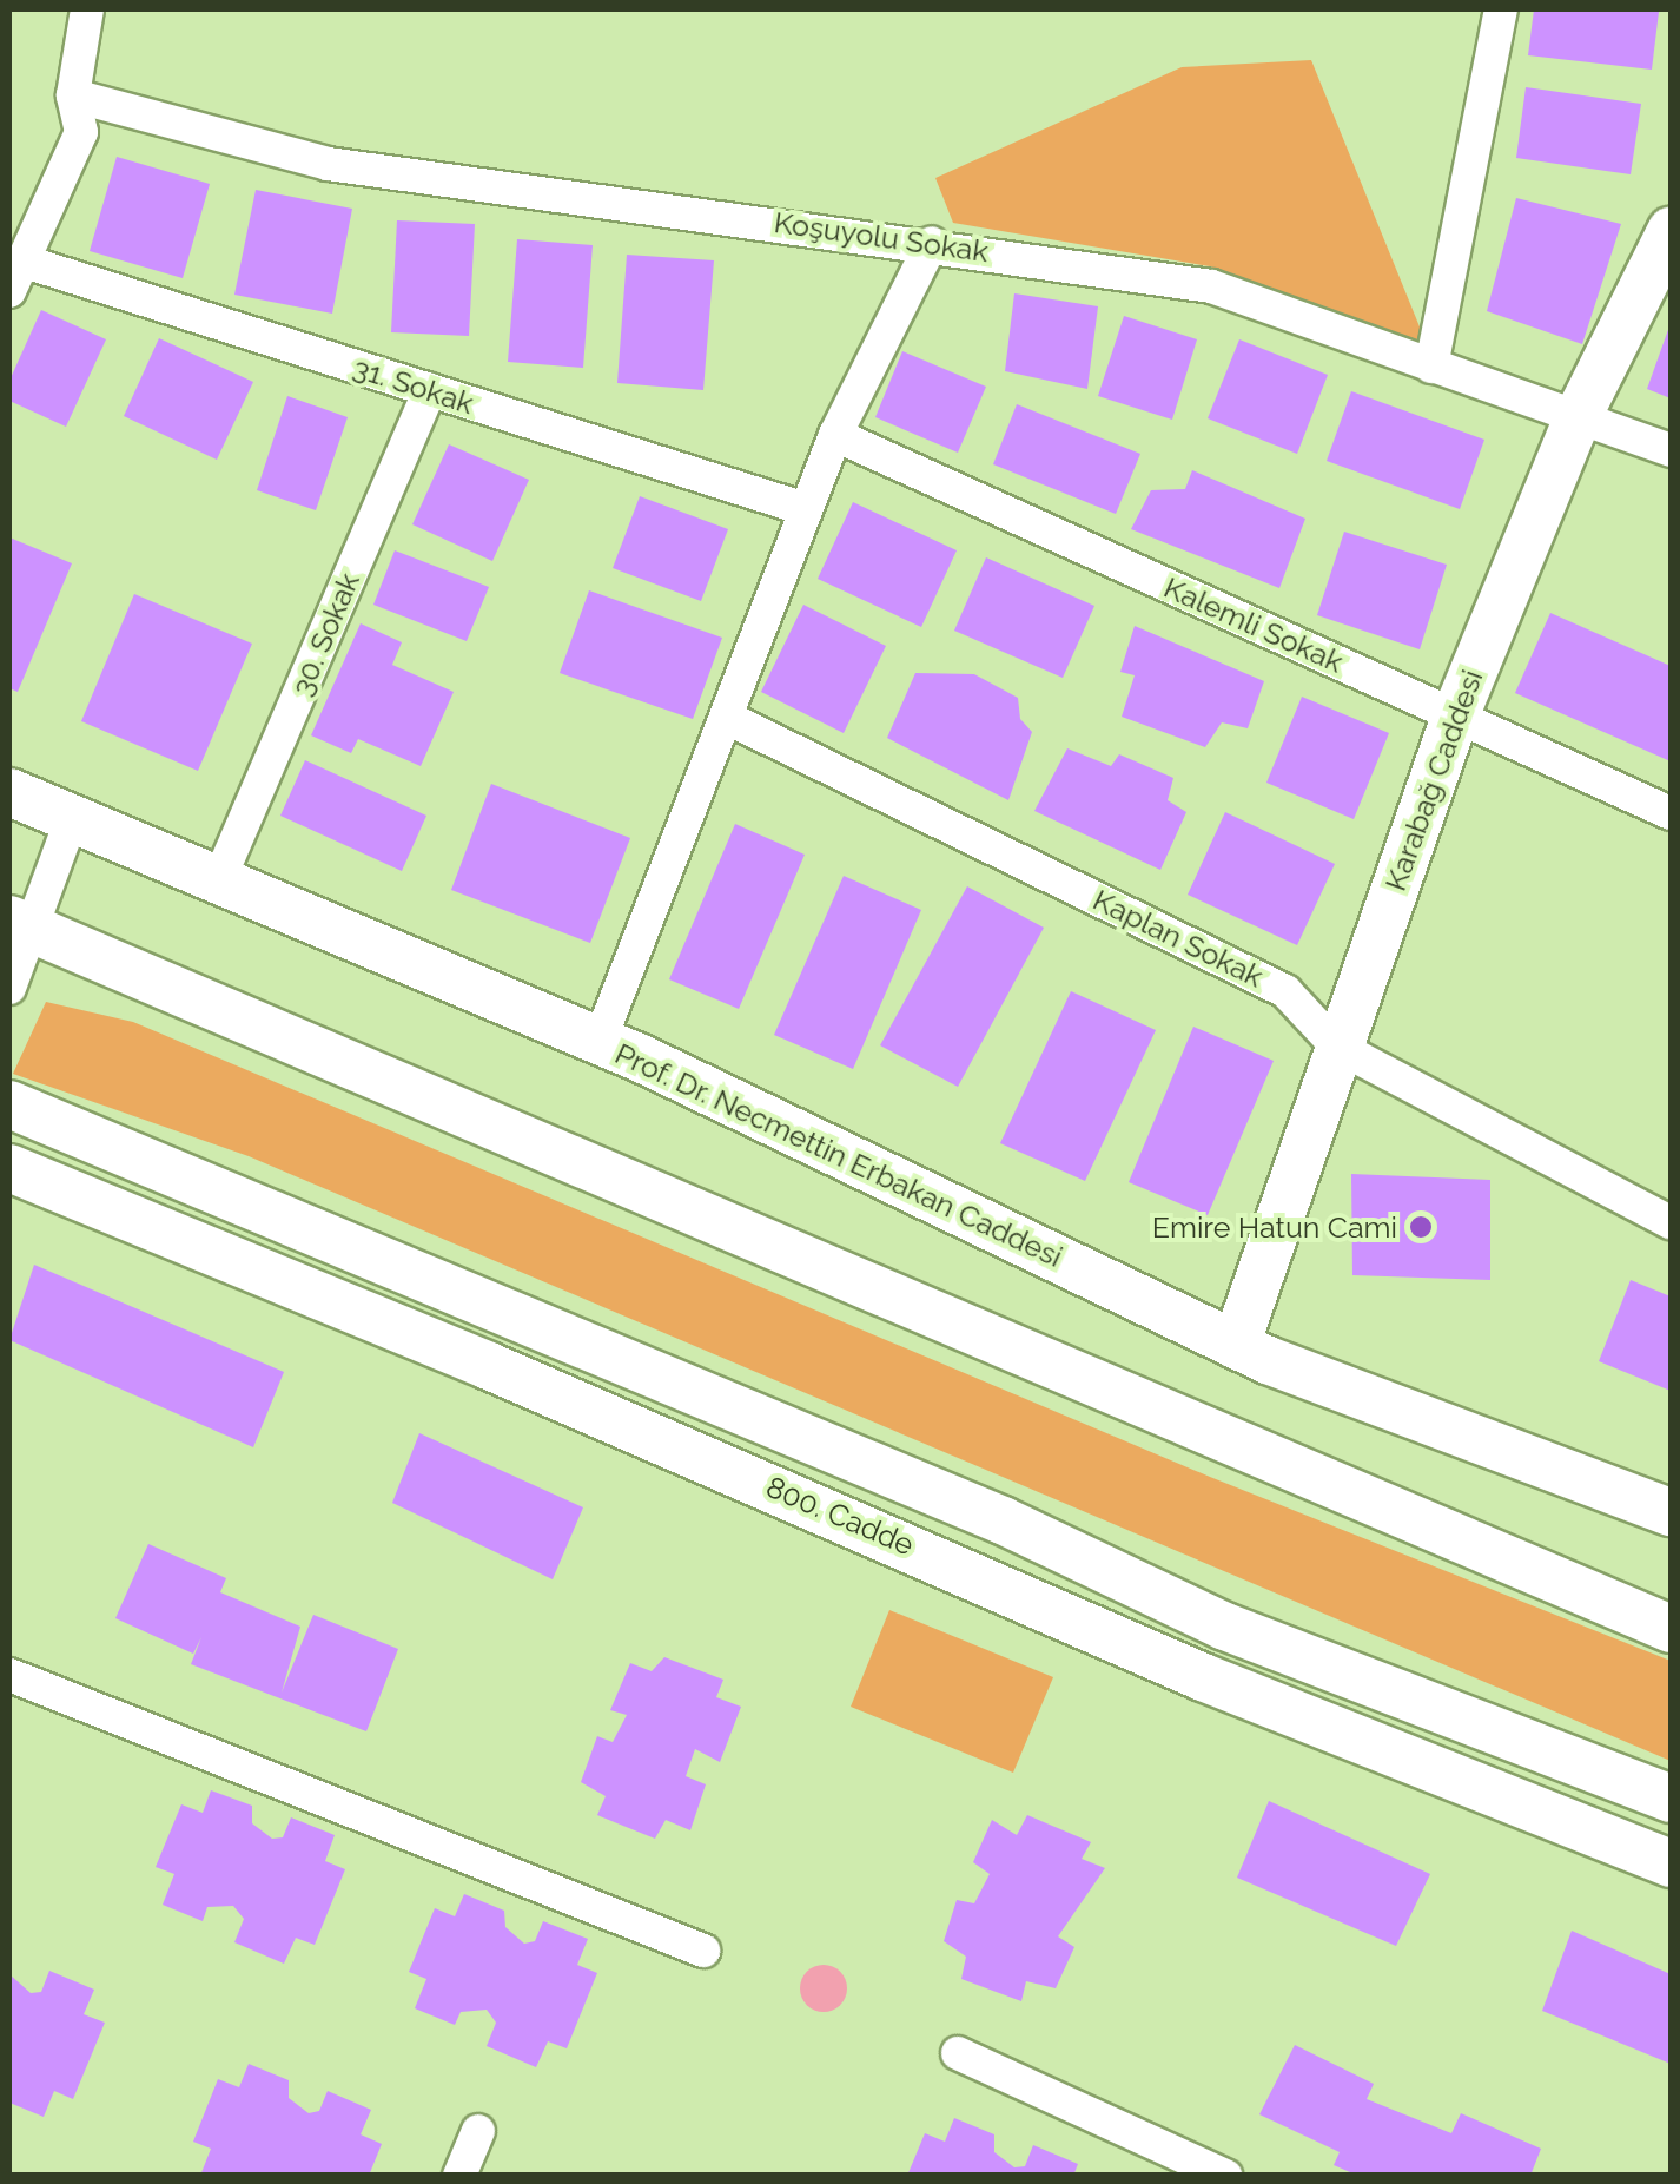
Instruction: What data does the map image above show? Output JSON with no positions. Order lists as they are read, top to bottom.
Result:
{
  "streets": {
    "street": [
      "Koşuyolu Sokak",
      "31. Sokak",
      "Kalemli Sokak",
      "30. Sokak",
      "Karabağ Caddesi",
      "Kaplan Sokak",
      "Prof. Dr. Necmettin Erbakan Caddesi",
      "800. Cadde"
    ]
  },
  "crossings": [
    ["Koşuyolu Sokak", "Karabağ Caddesi"],
    ["31. Sokak", "30. Sokak"],
    ["Kalemli Sokak", "Karabağ Caddesi"],
    ["30. Sokak", "Prof. Dr. Necmettin Erbakan Caddesi"],
    ["Karabağ Caddesi", "Kaplan Sokak"],
    ["Karabağ Caddesi", "Prof. Dr. Necmettin Erbakan Caddesi"]
  ],
  "places": ["Emire Hatun Cami"]
}
